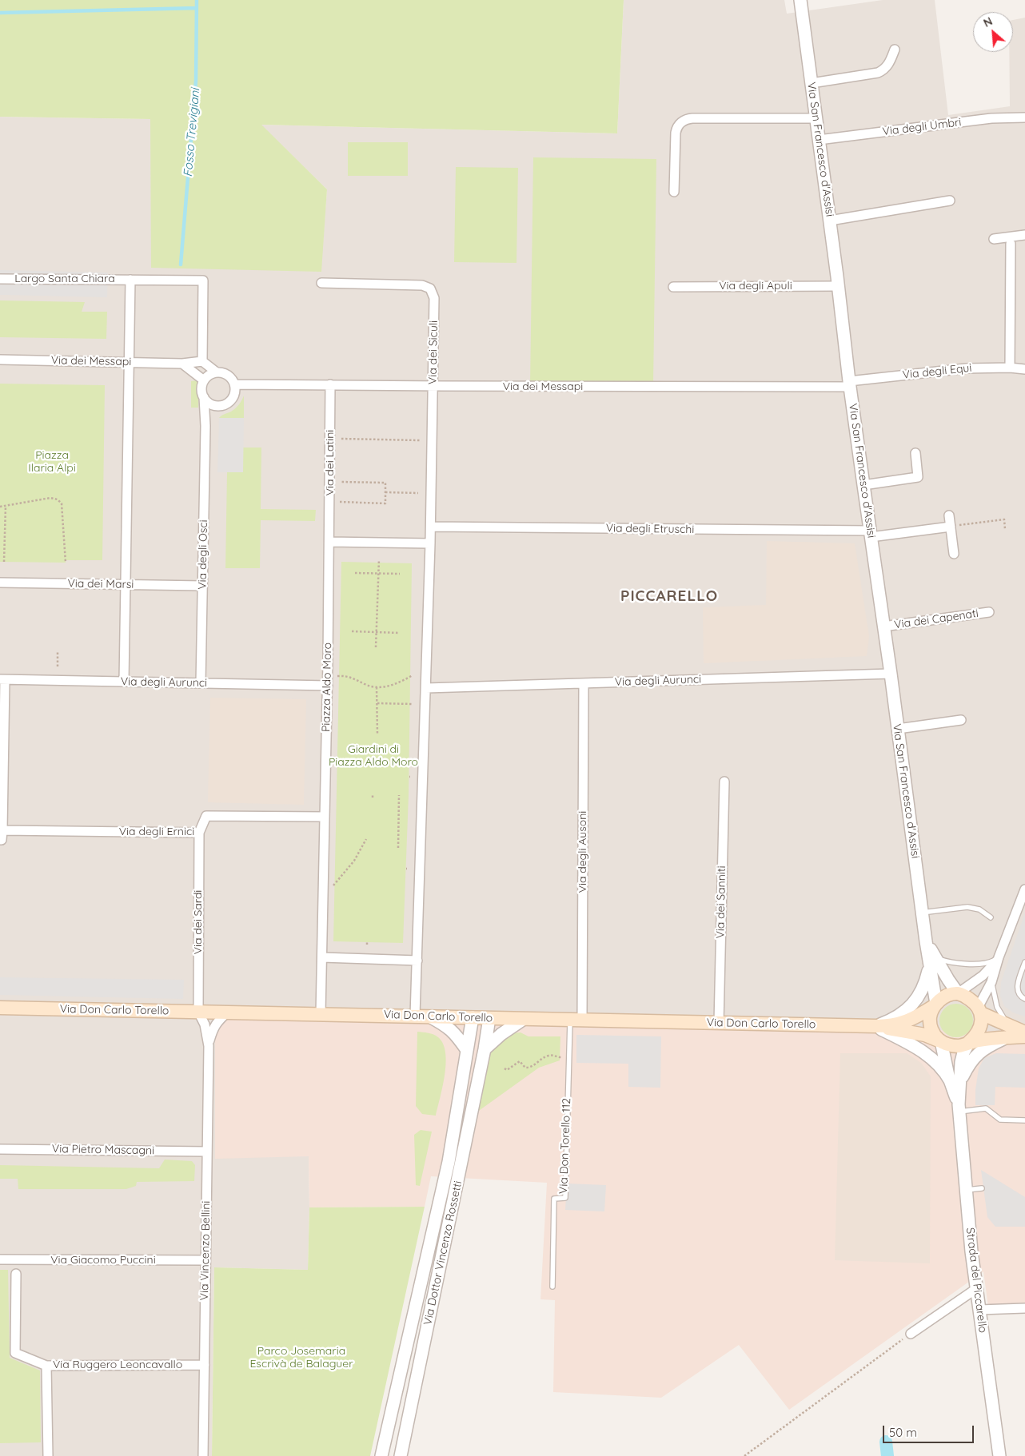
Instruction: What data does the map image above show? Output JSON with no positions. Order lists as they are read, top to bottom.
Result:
{
  "streets": {
    "main road": ["Via Don Carlo Torello"],
    "street": [
      "Via degli Umbri",
      "Via San Francesco d'Assisi",
      "Largo Santa Chiara",
      "Via degli Apuli",
      "Via dei Siculi",
      "Via dei Messapi",
      "Via degli Equi",
      "Via dei Latini",
      "Via degli Etruschi",
      "Via degli Osci",
      "Via dei Marsi",
      "Via dei Capenati",
      "Via degli Aurunci",
      "Piazza Aldo Moro",
      "Via degli Ernici",
      "Via degli Ausoni",
      "Via dei Sanniti",
      "Via dei Sardi",
      "Via Pietro Mascagni",
      "Via Vincenzo Bellini",
      "Via Dottor Vincenzo Rossetti",
      "Via Giacomo Puccini",
      "Strada del Piccarello",
      "Via Ruggero Leoncavallo"
    ],
    "lane": ["Via Don Torello 112"]
  },
  "crossings": [
    ["Via degli Umbri", "Via San Francesco d'Assisi"],
    ["Via San Francesco d'Assisi", "Via degli Apuli"],
    ["Via San Francesco d'Assisi", "Via dei Messapi"],
    ["Via San Francesco d'Assisi", "Via degli Equi"],
    ["Via San Francesco d'Assisi", "Via degli Etruschi"],
    ["Via San Francesco d'Assisi", "Via dei Capenati"],
    ["Via San Francesco d'Assisi", "Via degli Aurunci"],
    ["Via San Francesco d'Assisi", "Via Don Carlo Torello"],
    ["Via San Francesco d'Assisi", "Strada del Piccarello"],
    ["Via dei Siculi", "Via dei Messapi"],
    ["Via dei Siculi", "Via degli Etruschi"],
    ["Via dei Messapi", "Via degli Equi"],
    ["Via dei Messapi", "Via dei Latini"],
    ["Via dei Messapi", "Via degli Osci"],
    ["Via dei Latini", "Piazza Aldo Moro"],
    ["Via degli Osci", "Via dei Marsi"],
    ["Via degli Osci", "Via degli Aurunci"],
    ["Via degli Aurunci", "Piazza Aldo Moro"],
    ["Via degli Aurunci", "Via degli Ausoni"],
    ["Piazza Aldo Moro", "Via degli Ernici"],
    ["Piazza Aldo Moro", "Via Don Carlo Torello"],
    ["Via degli Ernici", "Via dei Sardi"],
    ["Via degli Ausoni", "Via Don Carlo Torello"],
    ["Via degli Ausoni", "Via Don Torello 112"],
    ["Via dei Sanniti", "Via Don Carlo Torello"],
    ["Via dei Sardi", "Via Don Carlo Torello"],
    ["Via dei Sardi", "Via Vincenzo Bellini"],
    ["Via Don Carlo Torello", "Via Don Torello 112"],
    ["Via Don Carlo Torello", "Via Vincenzo Bellini"],
    ["Via Don Carlo Torello", "Via Dottor Vincenzo Rossetti"],
    ["Via Don Carlo Torello", "Strada del Piccarello"],
    ["Via Pietro Mascagni", "Via Vincenzo Bellini"],
    ["Via Vincenzo Bellini", "Via Giacomo Puccini"],
    ["Via Vincenzo Bellini", "Via Ruggero Leoncavallo"]
  ],
  "districts": ["PICCARELLO"],
  "water": ["Fosso Trevigiani"],
  "parks": ["Piazza Ilaria Alpi", "Giardini di Piazza Aldo Moro", "Parco Josemaria Escrivà de Balaguer"],
  "scale_bar": "50 m",
  "north": "top left"
}
